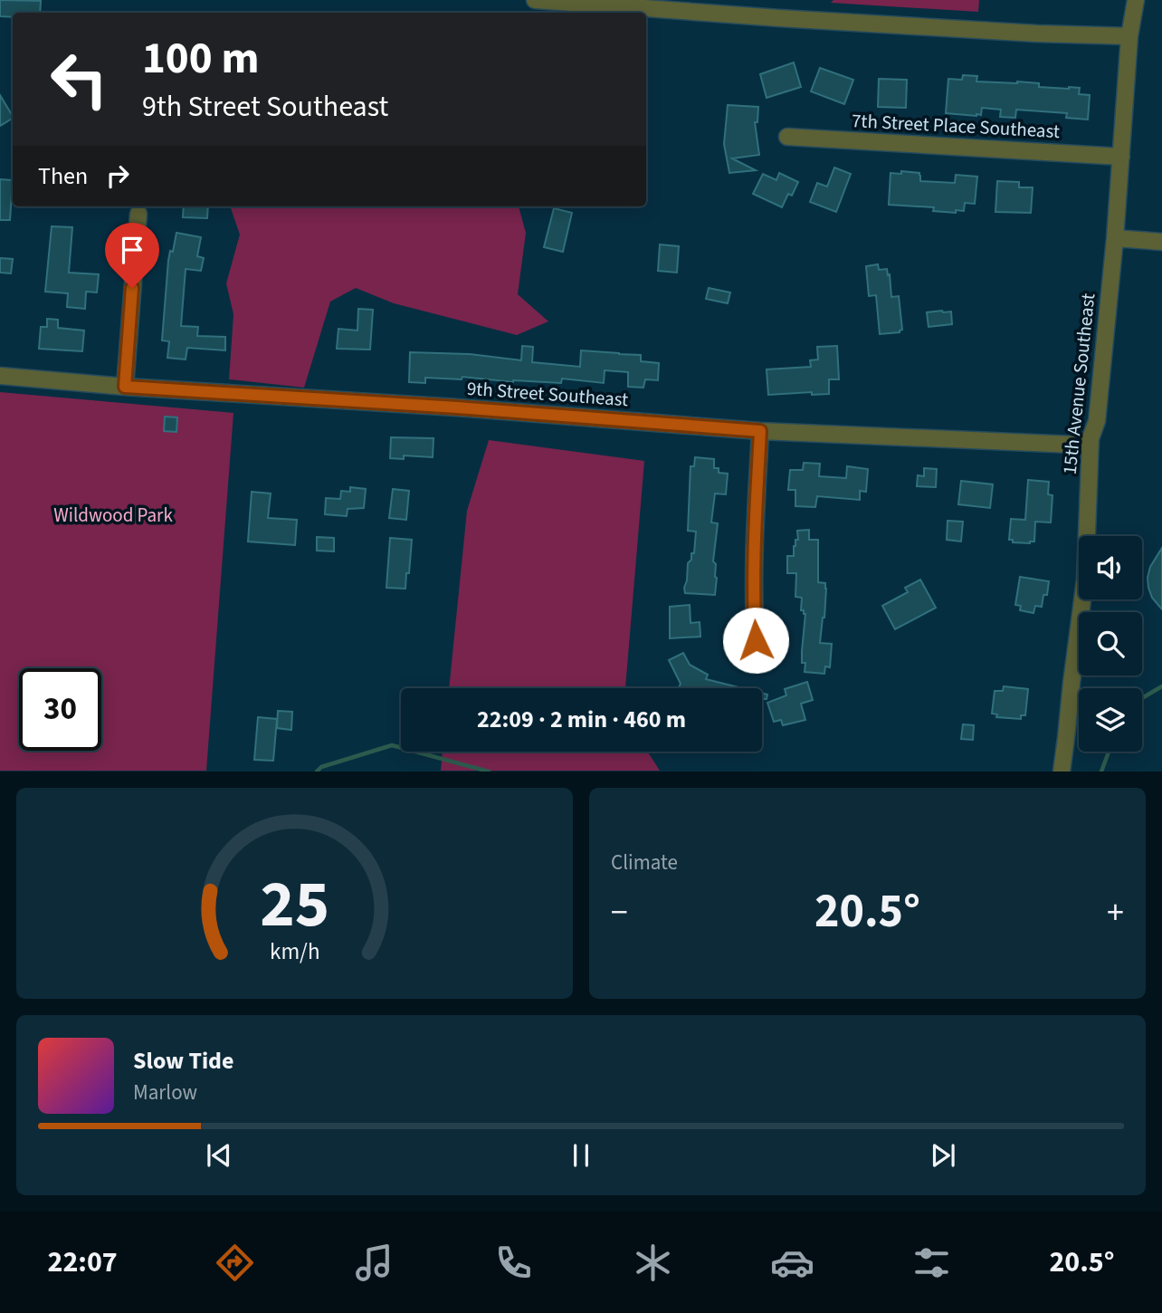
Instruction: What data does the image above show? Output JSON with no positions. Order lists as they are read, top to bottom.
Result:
{
  "streets": {
    "street": ["7th Street Place Southeast", "15th Avenue Southeast", "9th Street Southeast"]
  },
  "crossings": [
    ["7th Street Place Southeast", "15th Avenue Southeast"],
    ["15th Avenue Southeast", "9th Street Southeast"]
  ],
  "parks": ["Wildwood Park"],
  "page": {
    "turn": ["100 m", "9th Street Southeast"],
    "then": "Then",
    "limit": "30",
    "trip": "22:09 · 2 min · 460 m",
    "tile": "Climate",
    "heat": ["−", "20.5°", "+"],
    "song": ["Slow Tide", "Marlow"],
    "tabs": ["22:07", "20.5°"],
    "gauge": ["25", "km/h"]
  }
}
